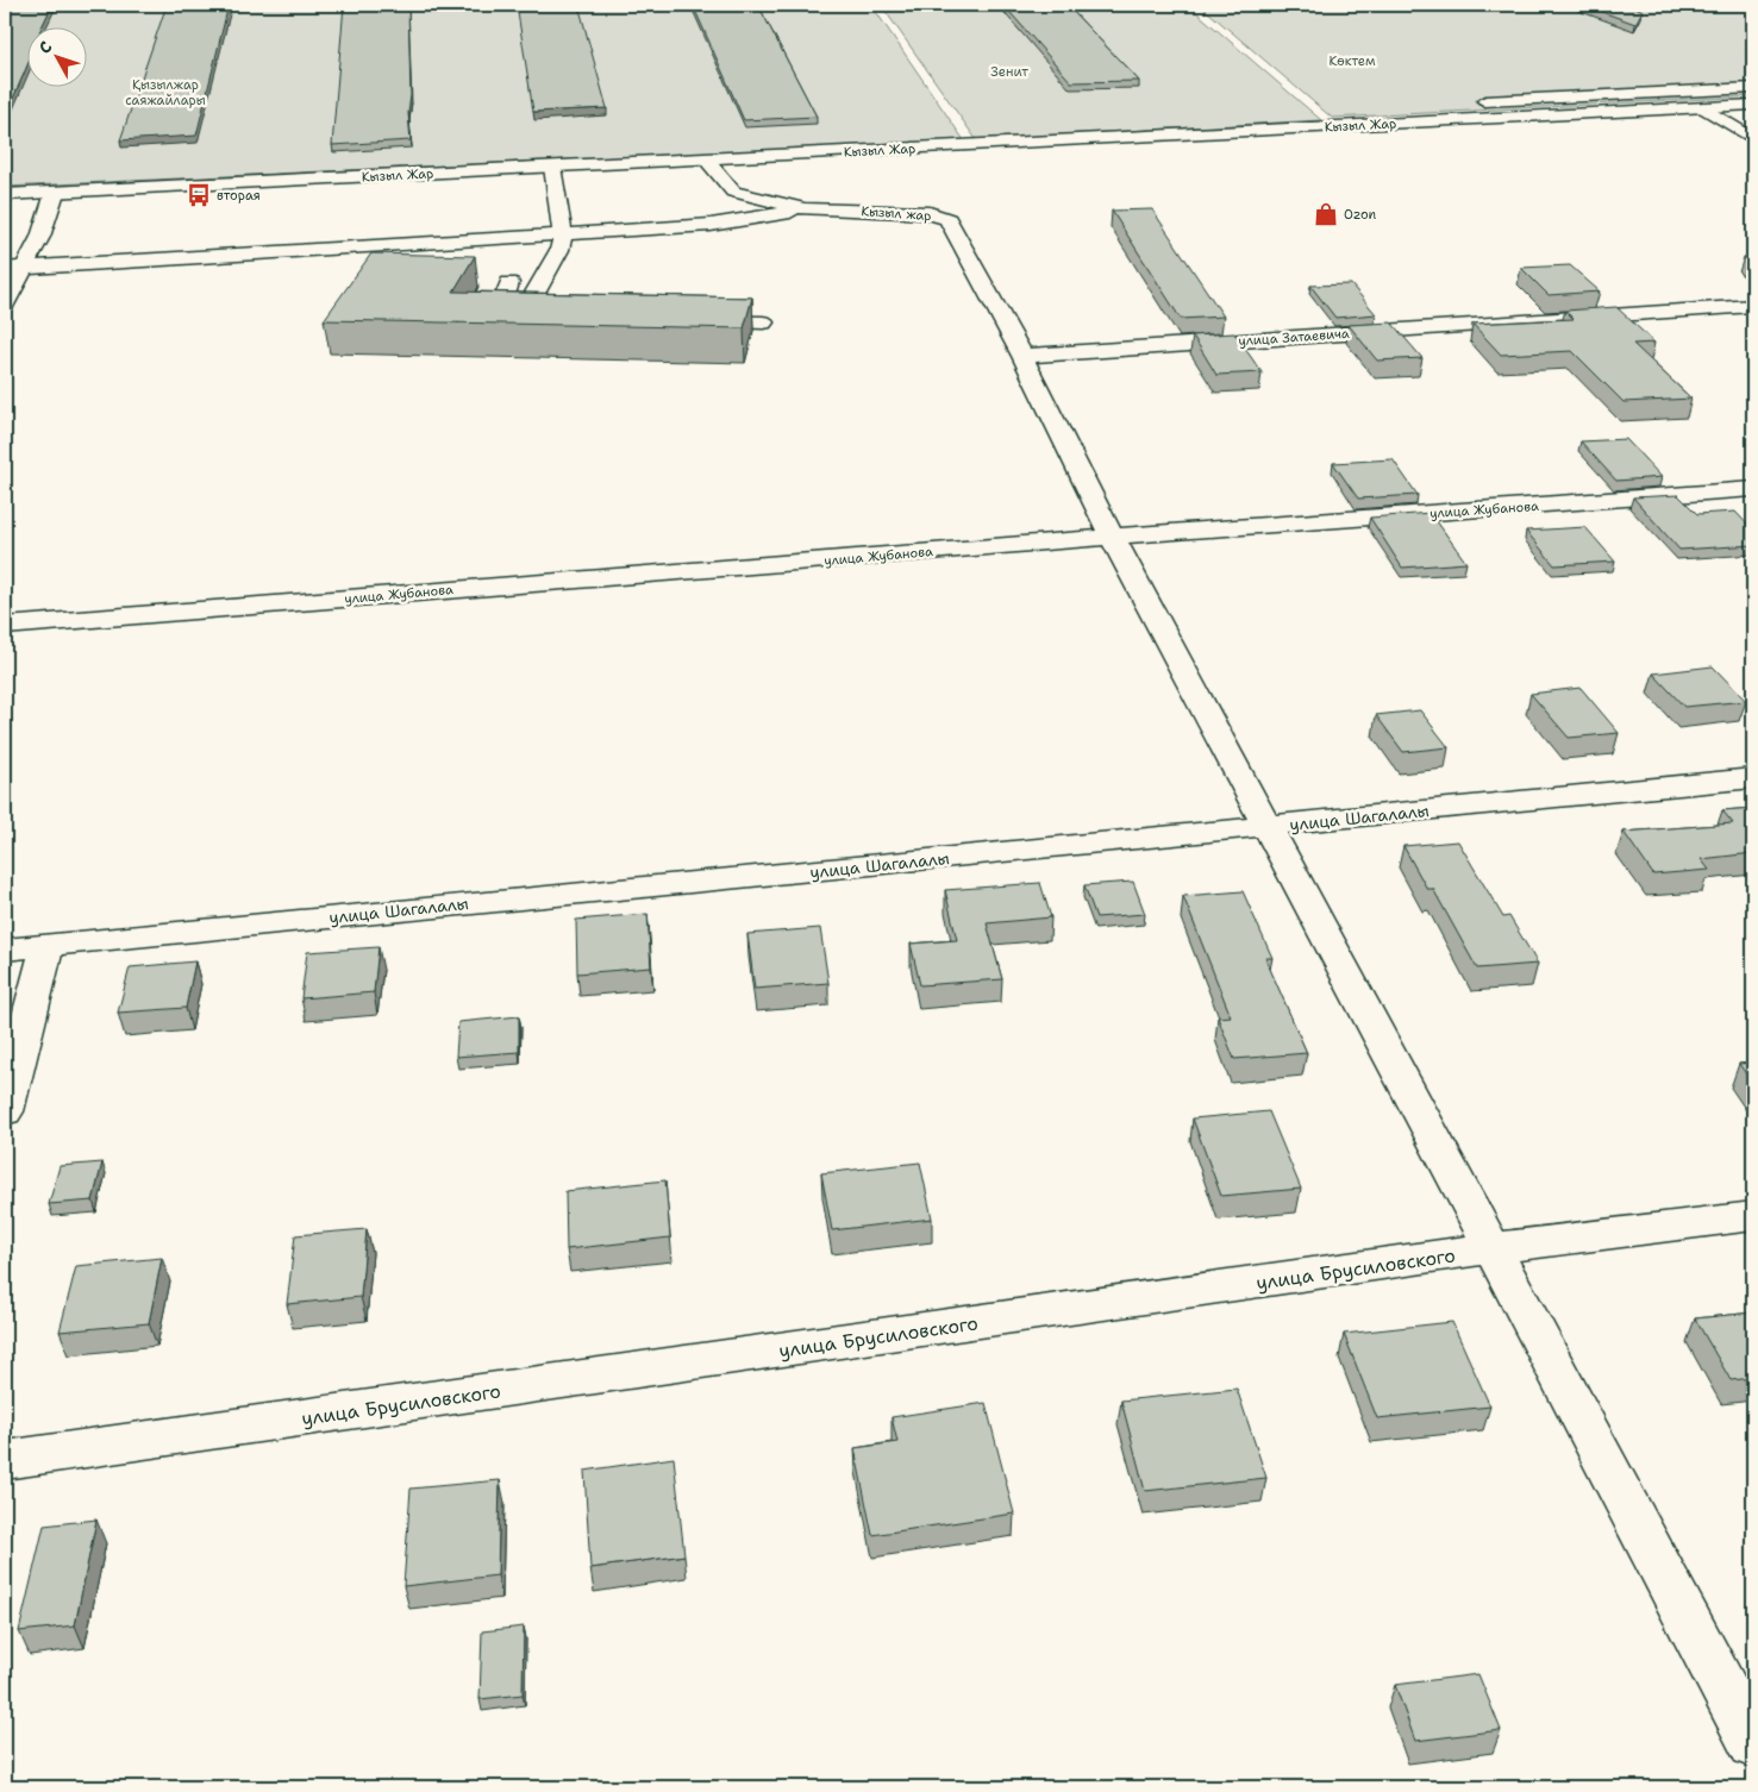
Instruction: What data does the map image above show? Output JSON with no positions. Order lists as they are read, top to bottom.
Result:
{
  "streets": {
    "street": [
      "Кызыл Жар",
      "Кызыл жар",
      "улица Затаевича",
      "улица Жубанова",
      "улица Шагалалы",
      "улица Брусиловского"
    ]
  },
  "crossings": [
    ["Кызыл жар", "улица Затаевича"]
  ],
  "parks": ["Көктем", "Зенит", "Қызылжар саяжайлары"],
  "places": {
    "bus stop": ["вторая"],
    "shop": ["Ozon"]
  },
  "north": "top left"
}
